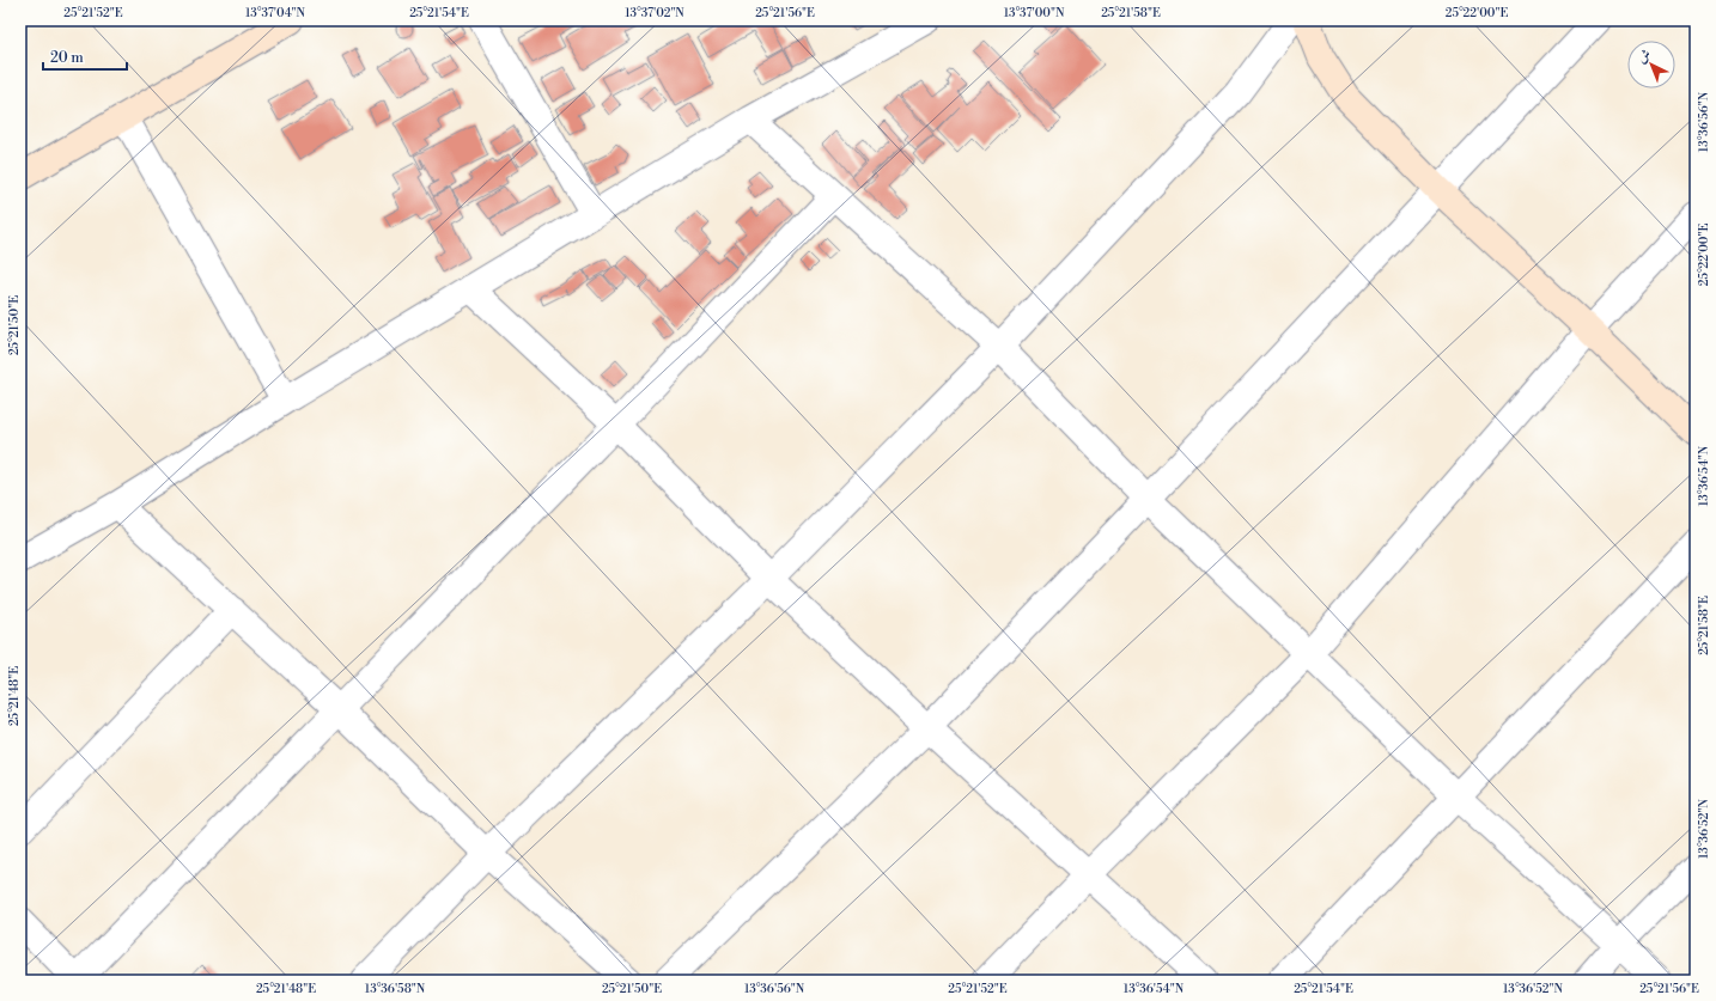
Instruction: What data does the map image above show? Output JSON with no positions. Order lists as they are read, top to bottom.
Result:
{
  "scale_bar": "20 m",
  "north": "top left",
  "coordinates": [
    "25°21'52\"E",
    "13°37'04\"N",
    "25°21'54\"E",
    "13°37'02\"N",
    "25°21'56\"E",
    "13°37'00\"N",
    "25°21'58\"E",
    "25°22'00\"E",
    "13°36'56\"N",
    "25°21'50\"E",
    "13°36'54\"N",
    "25°21'48\"E",
    "13°36'52\"N",
    "13°36'58\"N"
  ]
}
